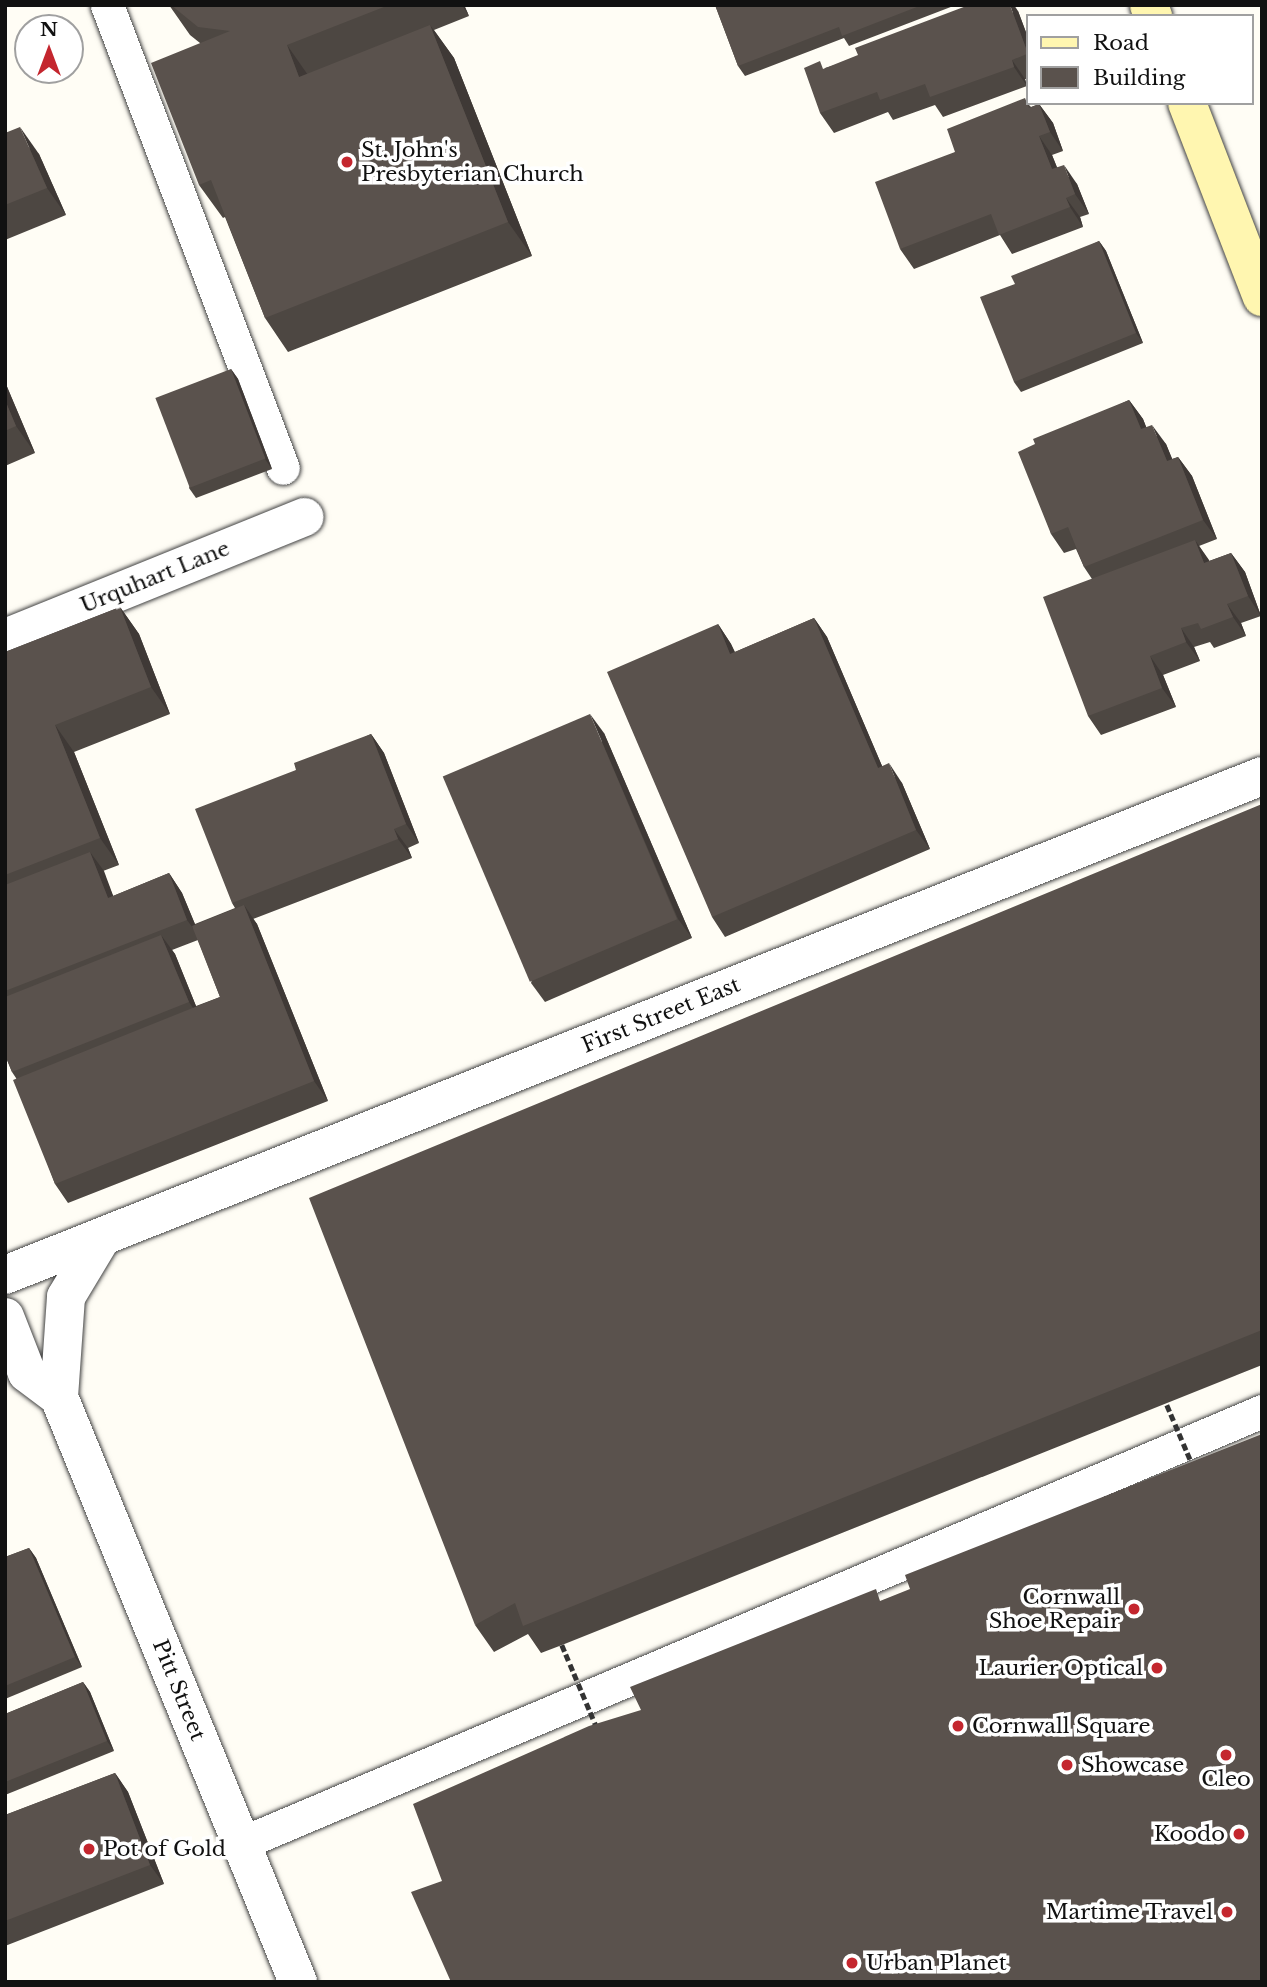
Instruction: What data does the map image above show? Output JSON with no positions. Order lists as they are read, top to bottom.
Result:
{
  "streets": {
    "street": ["Urquhart Lane", "First Street East", "Pitt Street"]
  },
  "crossings": [
    ["First Street East", "Pitt Street"]
  ],
  "places": [
    "St. John's Presbyterian Church",
    "Cornwall Shoe Repair",
    "Laurier Optical",
    "Cornwall Square",
    "Cleo",
    "Showcase",
    "Koodo",
    "Pot of Gold",
    "Martime Travel",
    "Urban Planet"
  ],
  "legend": ["Road", "Building"],
  "north": "top"
}
